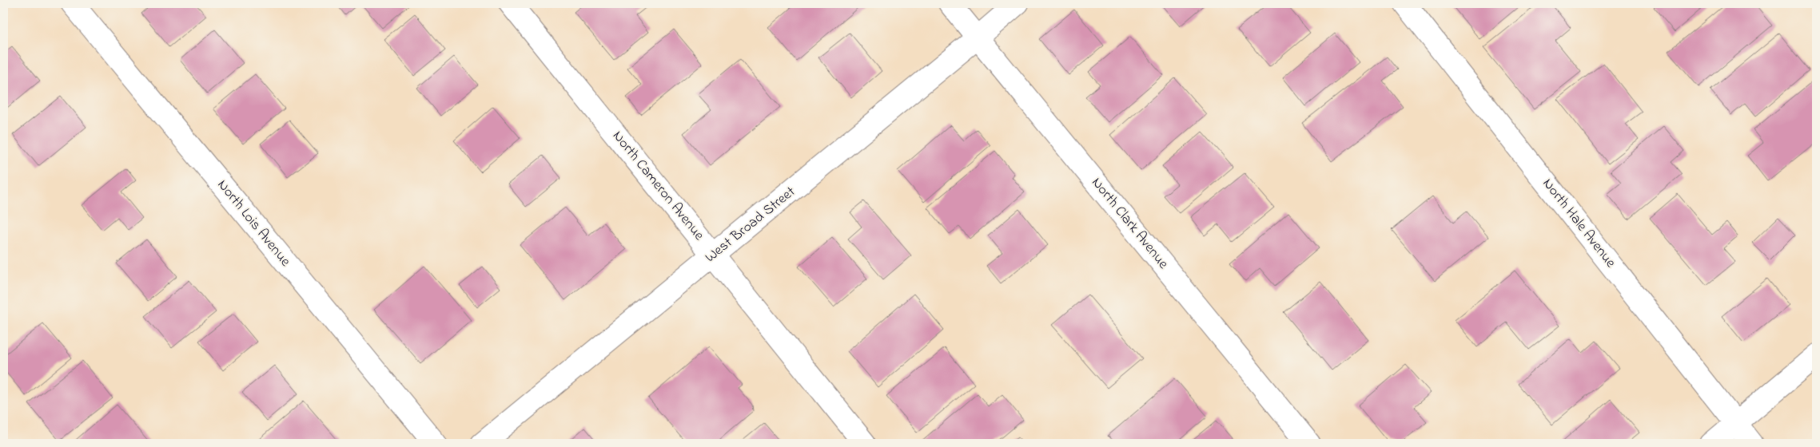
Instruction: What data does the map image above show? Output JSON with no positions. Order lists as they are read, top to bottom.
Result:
{
  "streets": {
    "street": [
      "North Cameron Avenue",
      "North Lois Avenue",
      "North Clark Avenue",
      "North Hale Avenue",
      "West Broad Street"
    ]
  },
  "crossings": [
    ["North Cameron Avenue", "West Broad Street"],
    ["North Clark Avenue", "West Broad Street"]
  ]
}
